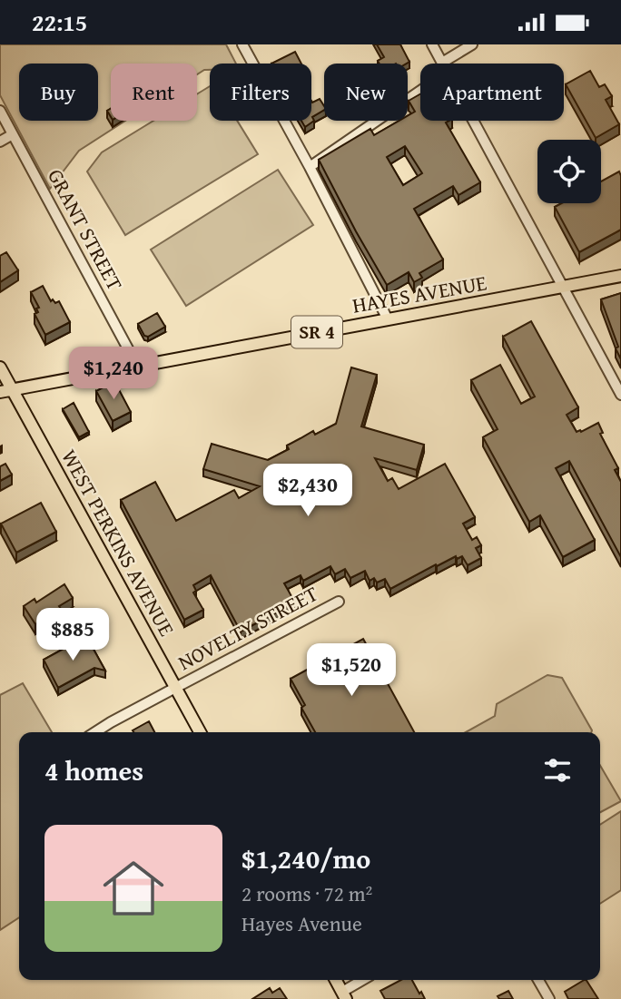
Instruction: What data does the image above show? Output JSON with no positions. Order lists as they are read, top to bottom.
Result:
{
  "streets": {
    "main road": ["HAYES AVENUE", "SR 4", "WEST PERKINS AVENUE"],
    "street": ["GRANT STREET", "NOVELTY STREET"]
  },
  "crossings": [
    ["GRANT STREET", "HAYES AVENUE"],
    ["HAYES AVENUE", "WEST PERKINS AVENUE"],
    ["WEST PERKINS AVENUE", "NOVELTY STREET"]
  ],
  "page": {
    "status": "22:15",
    "chip": [
      "Buy",
      "Rent",
      "Filters",
      "New",
      "Apartment"
    ],
    "price": [
      "$1,240",
      "$2,430",
      "$885",
      "$1,520"
    ],
    "heading": "4 homes",
    "list": [
      {
        "name": "$1,240/mo",
        "note": "2 rooms · 72 m² · Hayes Avenue"
      }
    ]
  }
}
